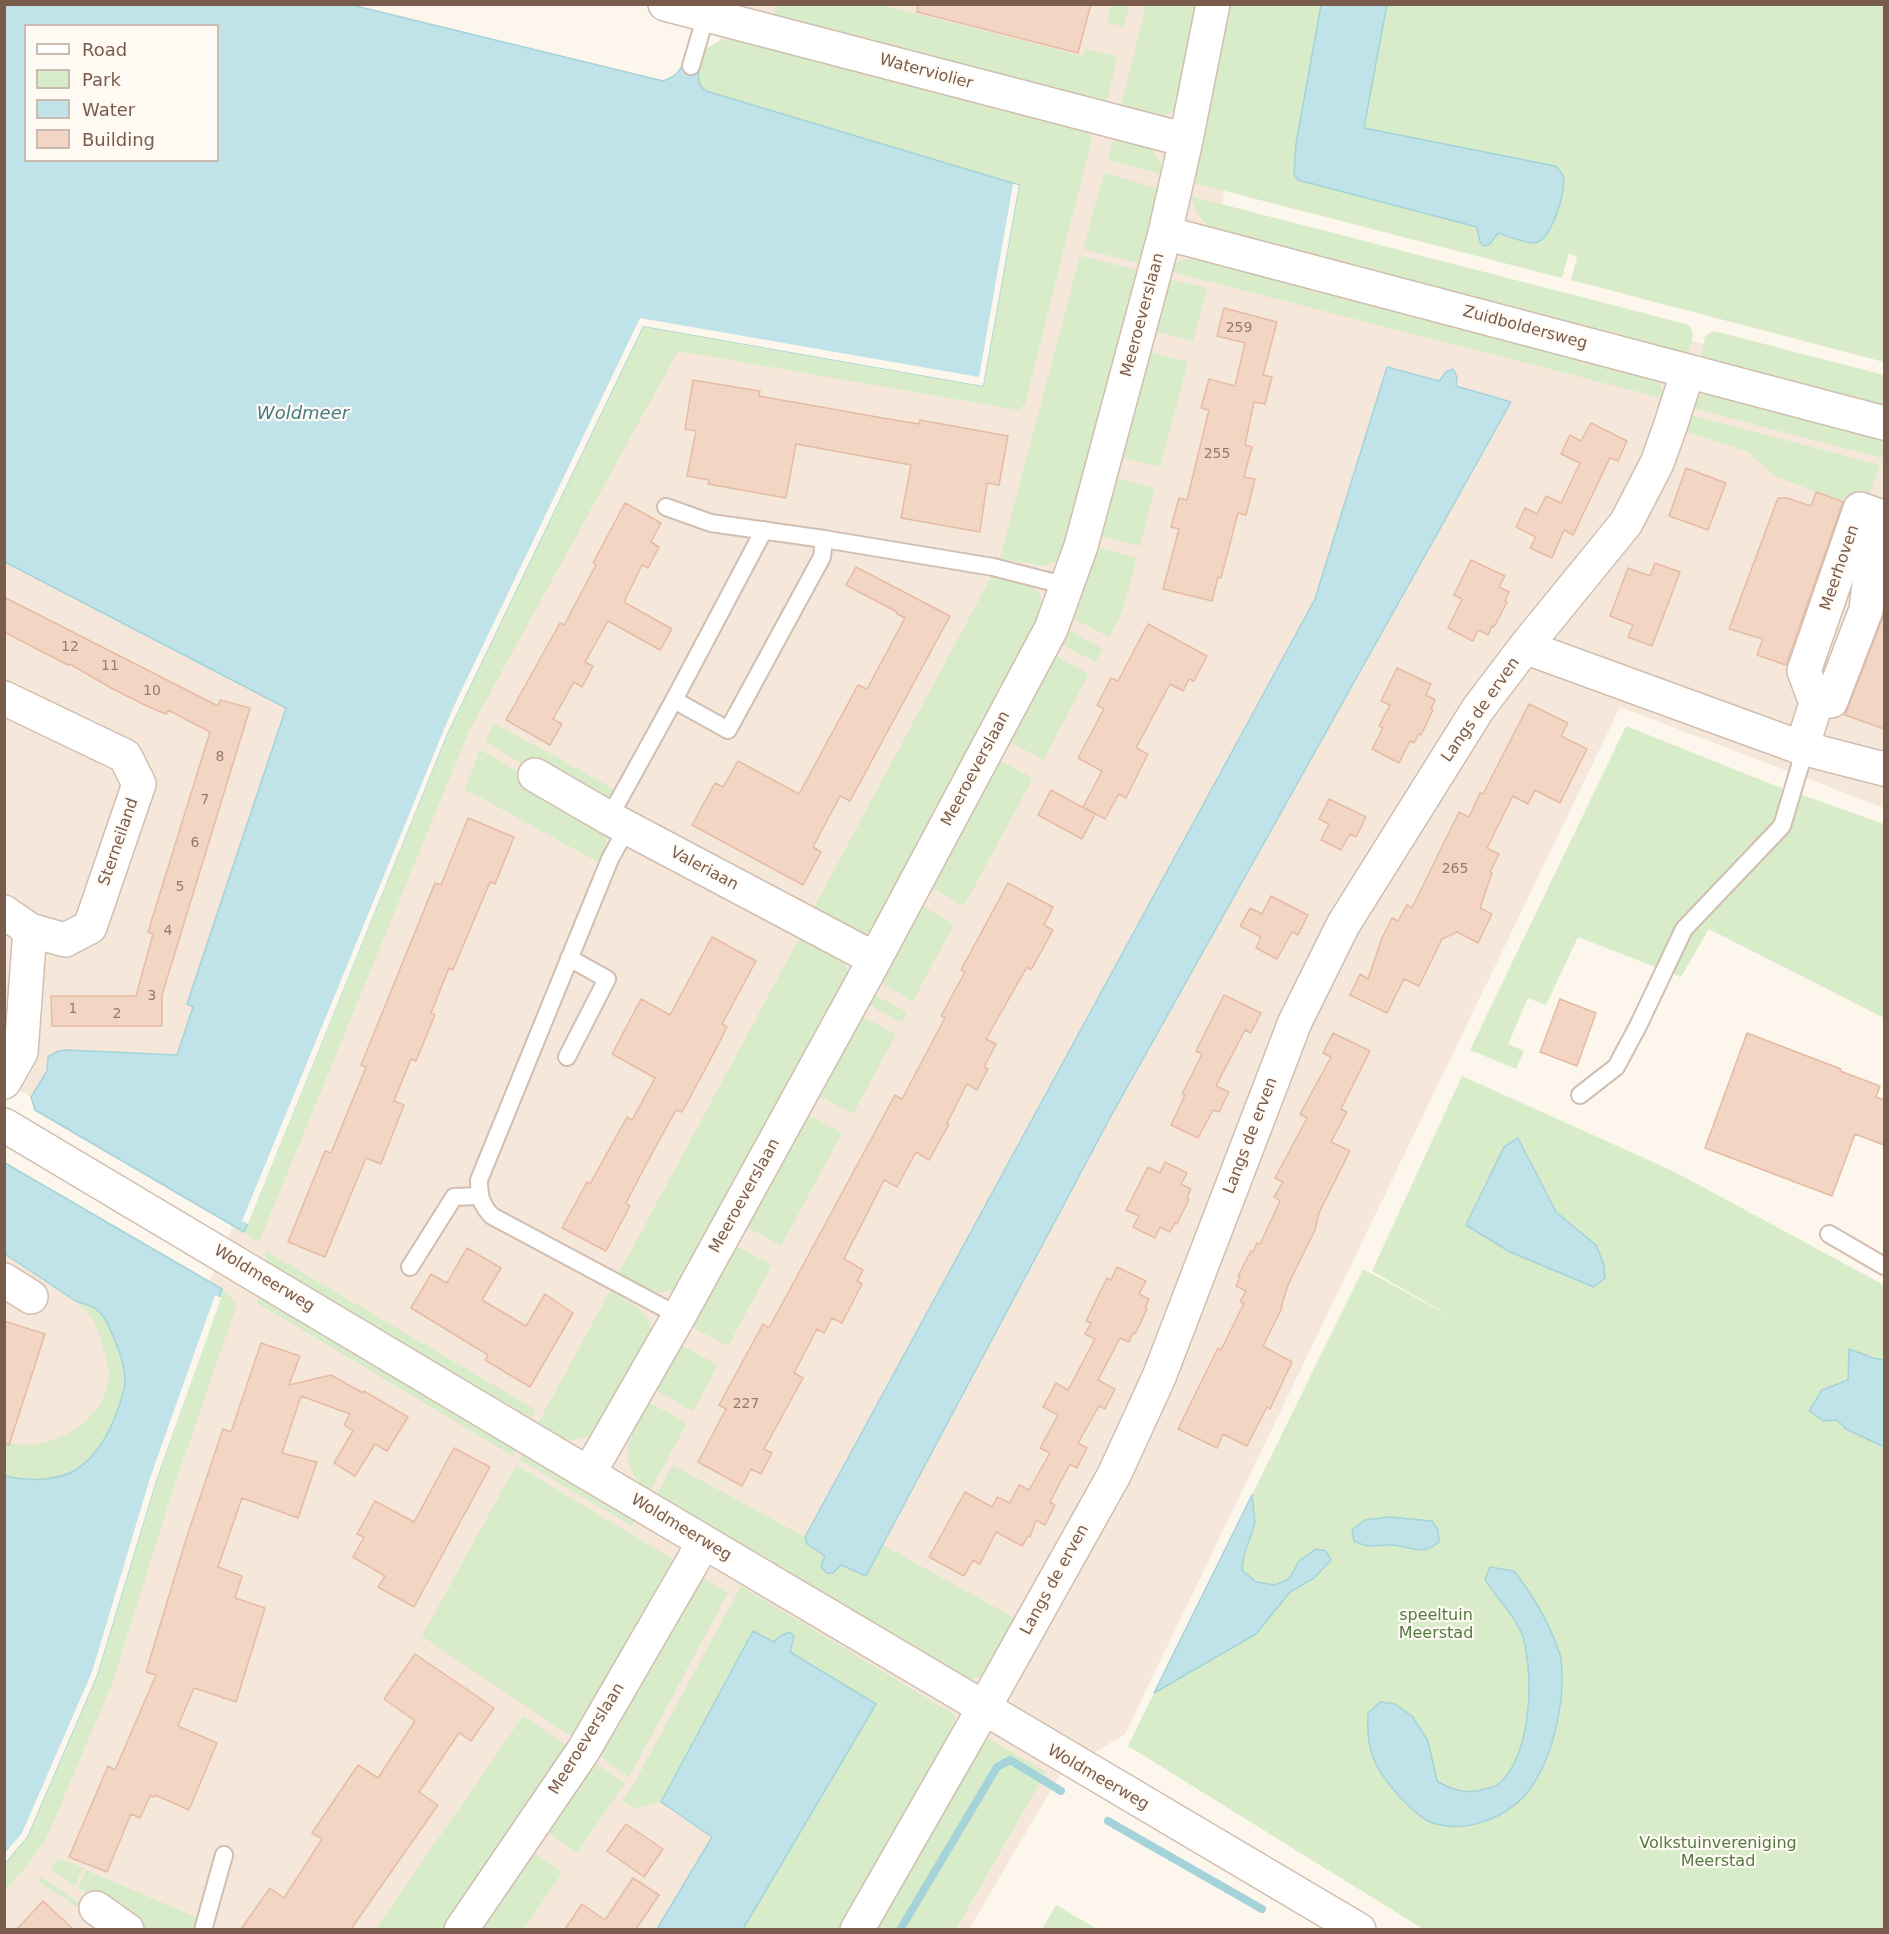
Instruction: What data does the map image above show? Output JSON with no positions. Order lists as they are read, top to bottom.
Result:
{
  "streets": {
    "street": [
      "Waterviolier",
      "Meeroeverslaan",
      "Zuidboldersweg",
      "Meerhoven",
      "Langs de erven",
      "Sterneiland",
      "Valeriaan",
      "Woldmeerweg"
    ]
  },
  "crossings": [
    ["Waterviolier", "Meeroeverslaan"],
    ["Meeroeverslaan", "Zuidboldersweg"],
    ["Meeroeverslaan", "Valeriaan"],
    ["Meeroeverslaan", "Woldmeerweg"],
    ["Zuidboldersweg", "Langs de erven"],
    ["Langs de erven", "Woldmeerweg"]
  ],
  "water": ["Woldmeer"],
  "parks": ["speeltuin Meerstad", "Volkstuinvereniging Meerstad"],
  "house_numbers": [
    "259",
    "255",
    "12",
    "11",
    "10",
    "8",
    "7",
    "6",
    "265",
    "5",
    "4",
    "3",
    "1",
    "2",
    "227"
  ],
  "legend": [
    "Road",
    "Park",
    "Water",
    "Building"
  ]
}
